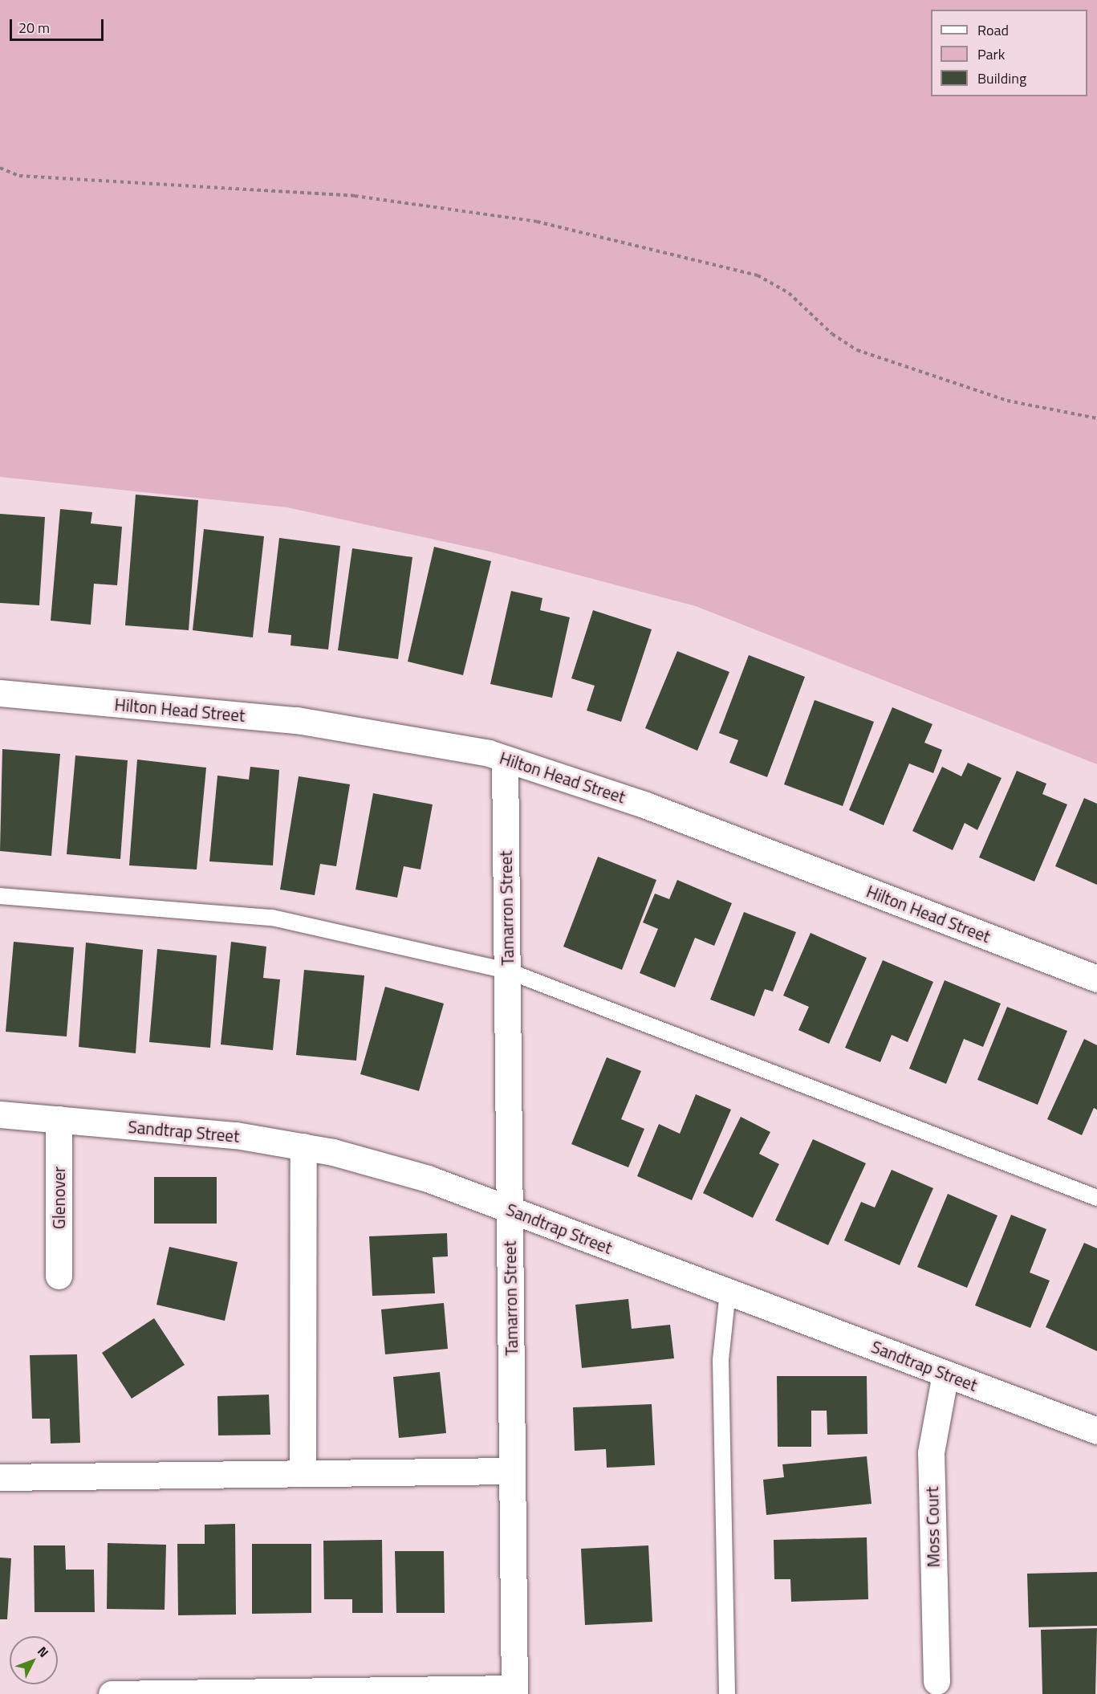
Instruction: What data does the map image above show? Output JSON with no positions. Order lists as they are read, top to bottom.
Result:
{
  "streets": {
    "street": [
      "Hilton Head Street",
      "Tamarron Street",
      "Sandtrap Street",
      "Glenover",
      "Moss Court"
    ]
  },
  "crossings": [
    ["Hilton Head Street", "Tamarron Street"],
    ["Tamarron Street", "Sandtrap Street"],
    ["Sandtrap Street", "Glenover"],
    ["Sandtrap Street", "Moss Court"]
  ],
  "legend": ["Road", "Park", "Building"],
  "scale_bar": "20 m",
  "north": "top right"
}
